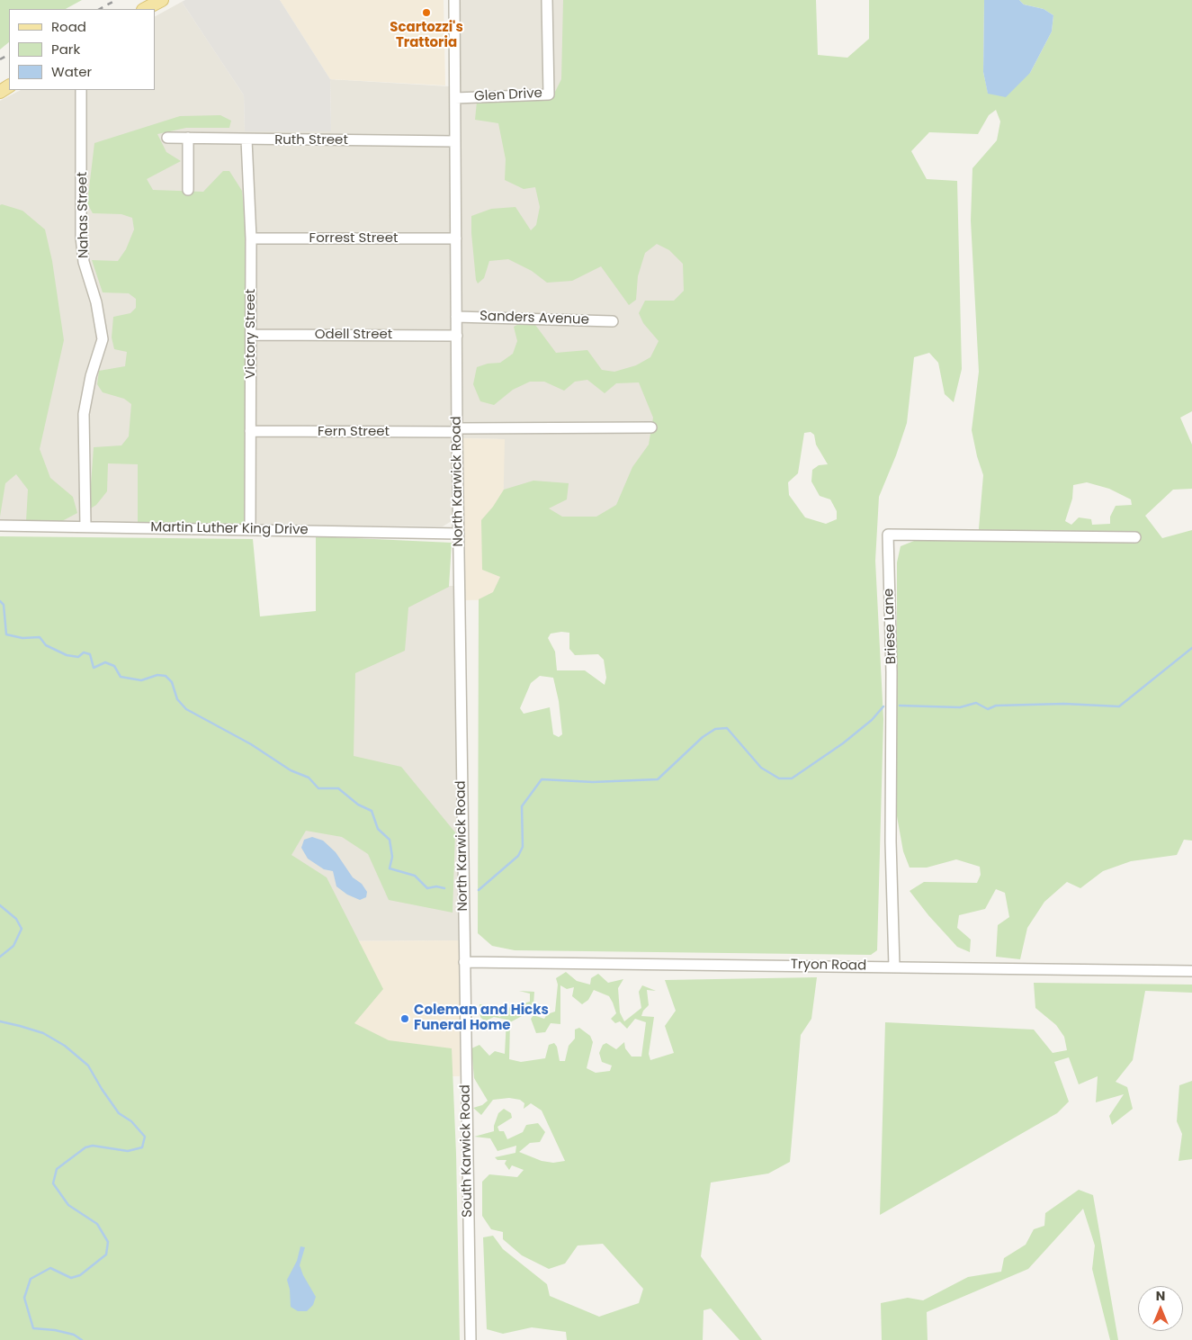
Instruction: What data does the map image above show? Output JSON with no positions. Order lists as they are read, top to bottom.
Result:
{
  "streets": {
    "street": [
      "Glen Drive",
      "Ruth Street",
      "Nahas Street",
      "Forrest Street",
      "Sanders Avenue",
      "Victory Street",
      "Odell Street",
      "Fern Street",
      "North Karwick Road",
      "Martin Luther King Drive",
      "Briese Lane",
      "Tryon Road",
      "South Karwick Road"
    ]
  },
  "crossings": [
    ["Glen Drive", "North Karwick Road"],
    ["Ruth Street", "Victory Street"],
    ["Ruth Street", "North Karwick Road"],
    ["Nahas Street", "Martin Luther King Drive"],
    ["Forrest Street", "Victory Street"],
    ["Forrest Street", "North Karwick Road"],
    ["Sanders Avenue", "North Karwick Road"],
    ["Victory Street", "Odell Street"],
    ["Victory Street", "Fern Street"],
    ["Victory Street", "Martin Luther King Drive"],
    ["Odell Street", "North Karwick Road"],
    ["Fern Street", "North Karwick Road"],
    ["North Karwick Road", "Martin Luther King Drive"],
    ["North Karwick Road", "Tryon Road"],
    ["North Karwick Road", "South Karwick Road"],
    ["Briese Lane", "Tryon Road"],
    ["Tryon Road", "South Karwick Road"]
  ],
  "places": ["Scartozzi's Trattoria", "Coleman and Hicks Funeral Home"],
  "legend": ["Road", "Park", "Water"],
  "north": "top"
}
